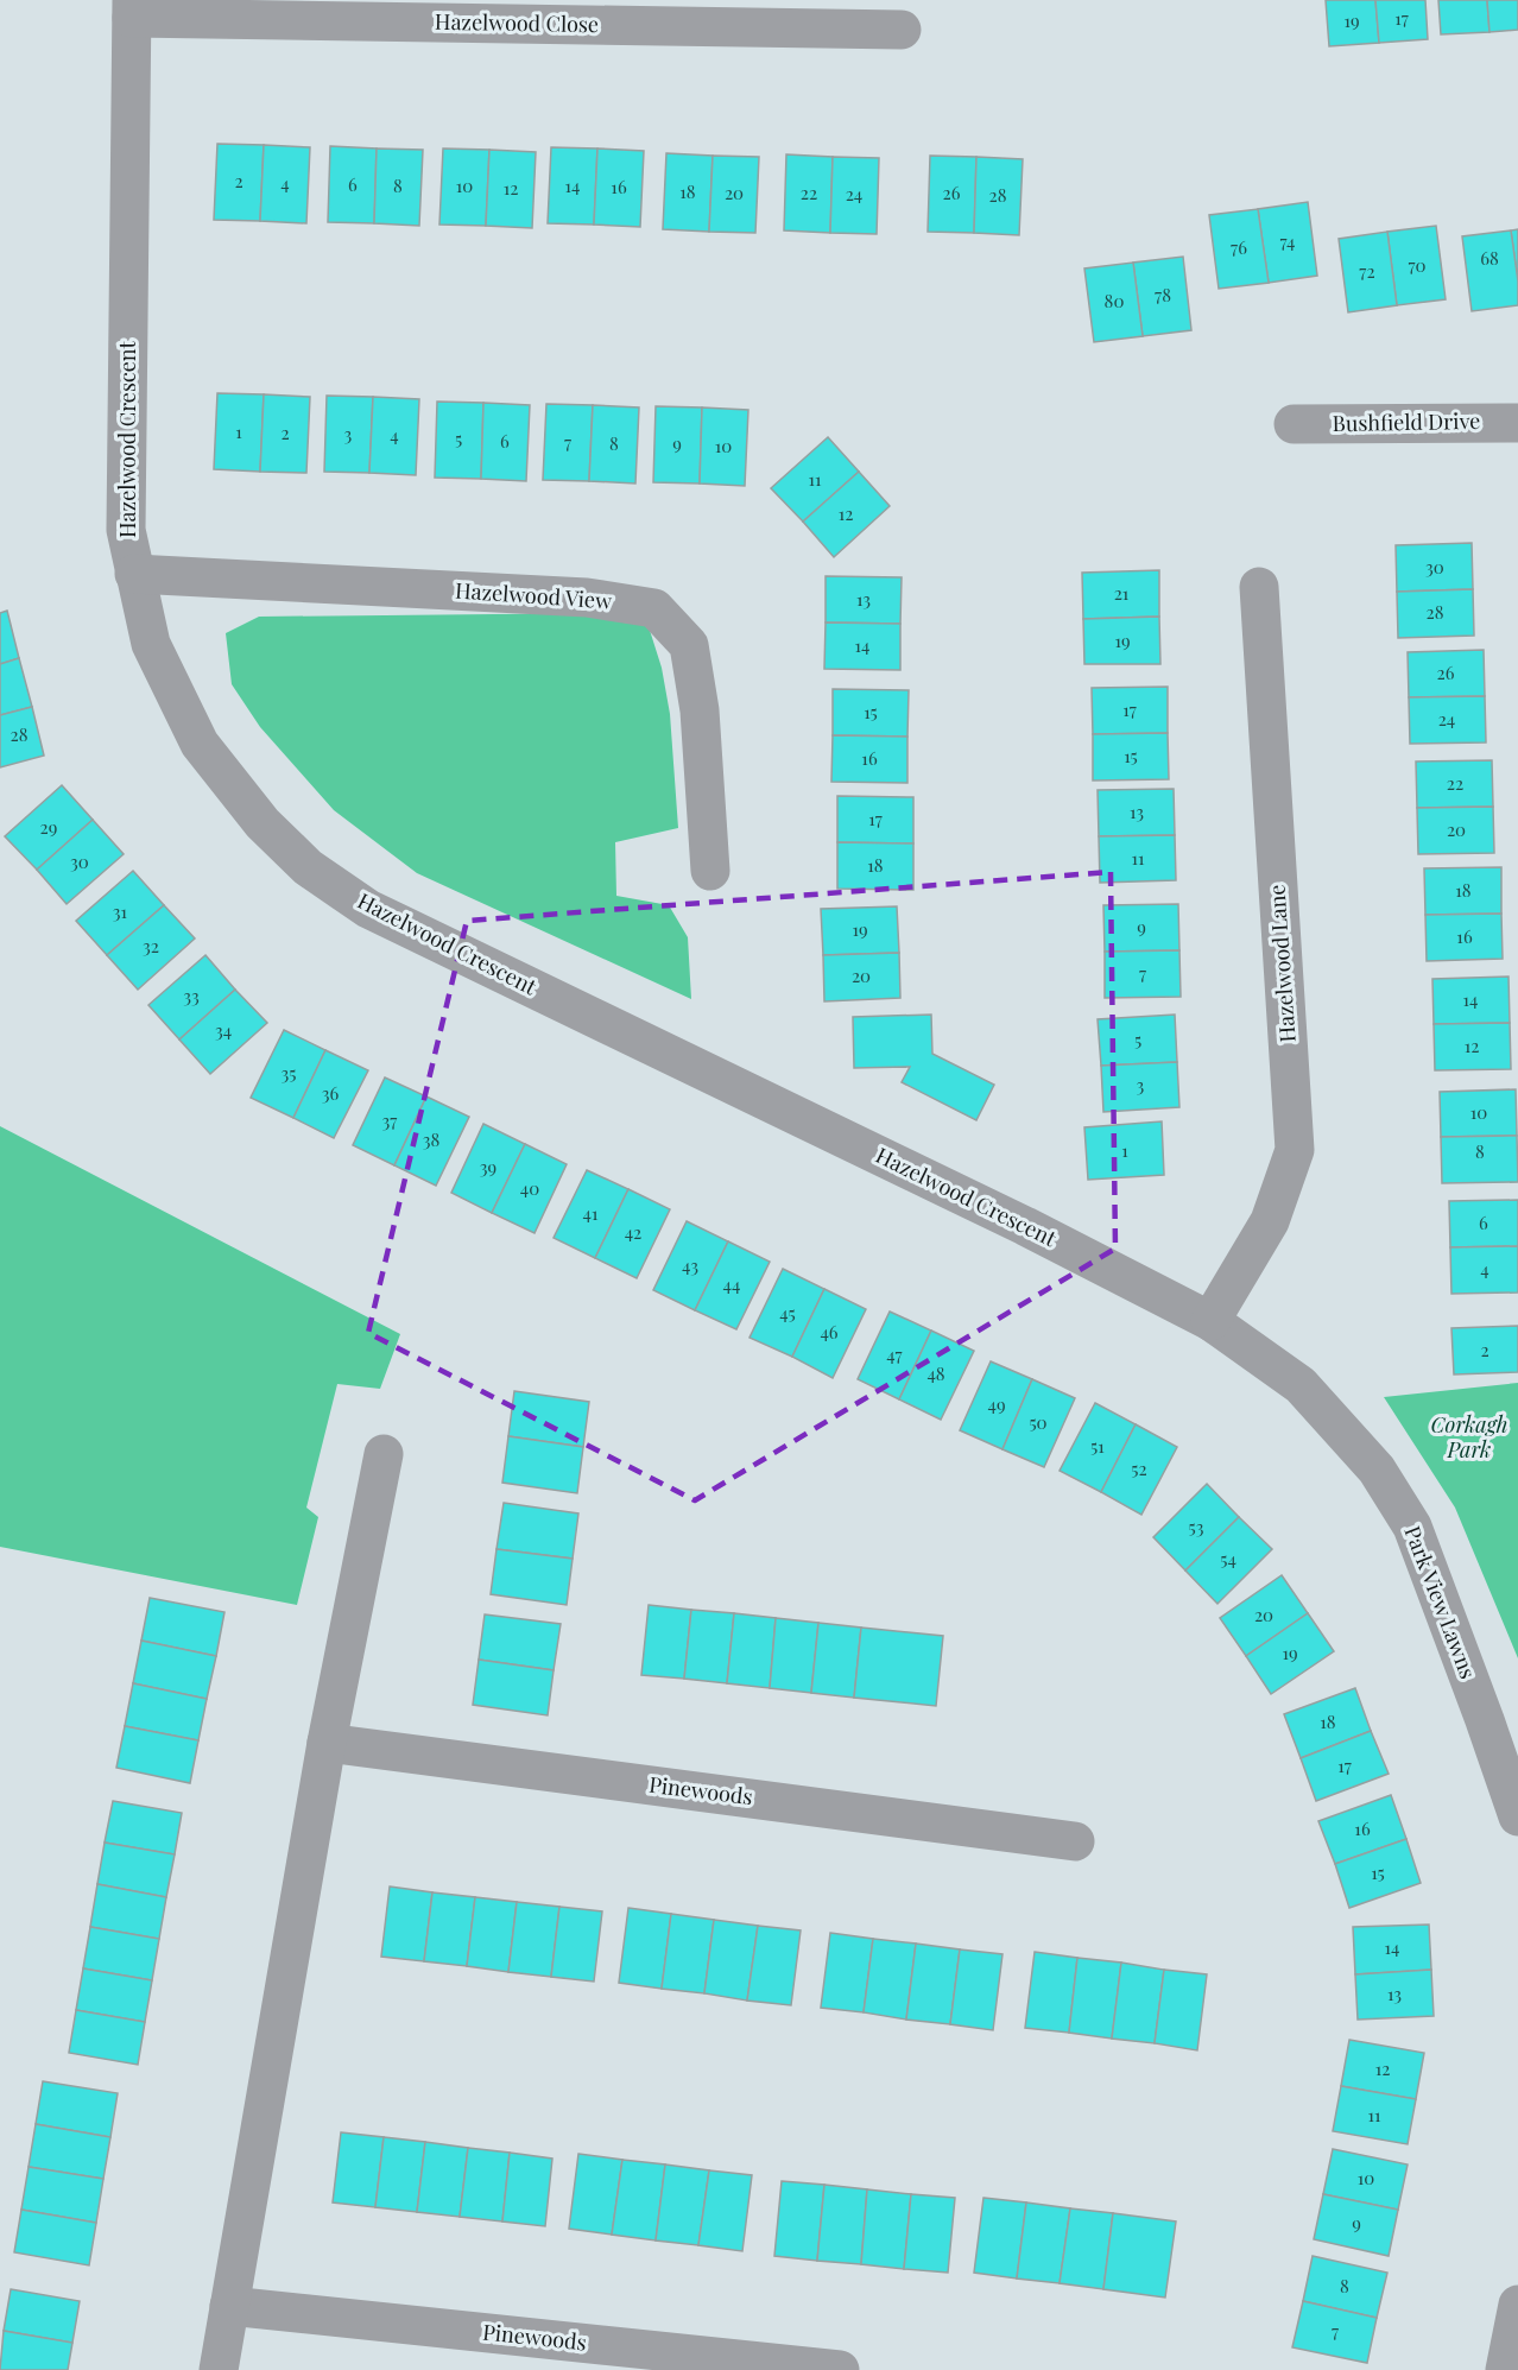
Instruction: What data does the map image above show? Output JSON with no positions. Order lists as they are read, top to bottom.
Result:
{
  "streets": {
    "street": [
      "Hazelwood Close",
      "Bushfield Drive",
      "Hazelwood Crescent",
      "Hazelwood View",
      "Hazelwood Lane",
      "Park View Lawns",
      "Pinewoods"
    ]
  },
  "crossings": [
    ["Hazelwood Close", "Hazelwood Crescent"],
    ["Hazelwood Crescent", "Hazelwood View"],
    ["Hazelwood Crescent", "Hazelwood Lane"],
    ["Hazelwood Crescent", "Park View Lawns"]
  ],
  "parks": ["Corkagh Park"],
  "house_numbers": [
    "17",
    "19",
    "2",
    "4",
    "6",
    "8",
    "10",
    "14",
    "16",
    "12",
    "18",
    "20",
    "22",
    "26",
    "24",
    "28",
    "74",
    "76",
    "68",
    "70",
    "72",
    "78",
    "80",
    "1",
    "2",
    "3",
    "4",
    "5",
    "6",
    "7",
    "8",
    "9",
    "10",
    "11",
    "12",
    "30",
    "21",
    "13",
    "28",
    "19",
    "14",
    "26",
    "17",
    "15",
    "24",
    "28",
    "15",
    "16",
    "22",
    "13",
    "17",
    "29",
    "20",
    "11",
    "30",
    "18",
    "18",
    "31",
    "9",
    "19",
    "16",
    "32",
    "7",
    "20",
    "33",
    "14",
    "34",
    "5",
    "12",
    "35",
    "3",
    "36",
    "10",
    "37",
    "38",
    "1",
    "8",
    "39",
    "40",
    "41",
    "6",
    "42",
    "43",
    "4",
    "44",
    "45",
    "46",
    "2",
    "47",
    "48",
    "49",
    "50",
    "51",
    "52",
    "53",
    "54",
    "20",
    "19",
    "18",
    "17",
    "16",
    "15",
    "14",
    "13",
    "12",
    "11",
    "10",
    "9",
    "8",
    "7"
  ]
}
